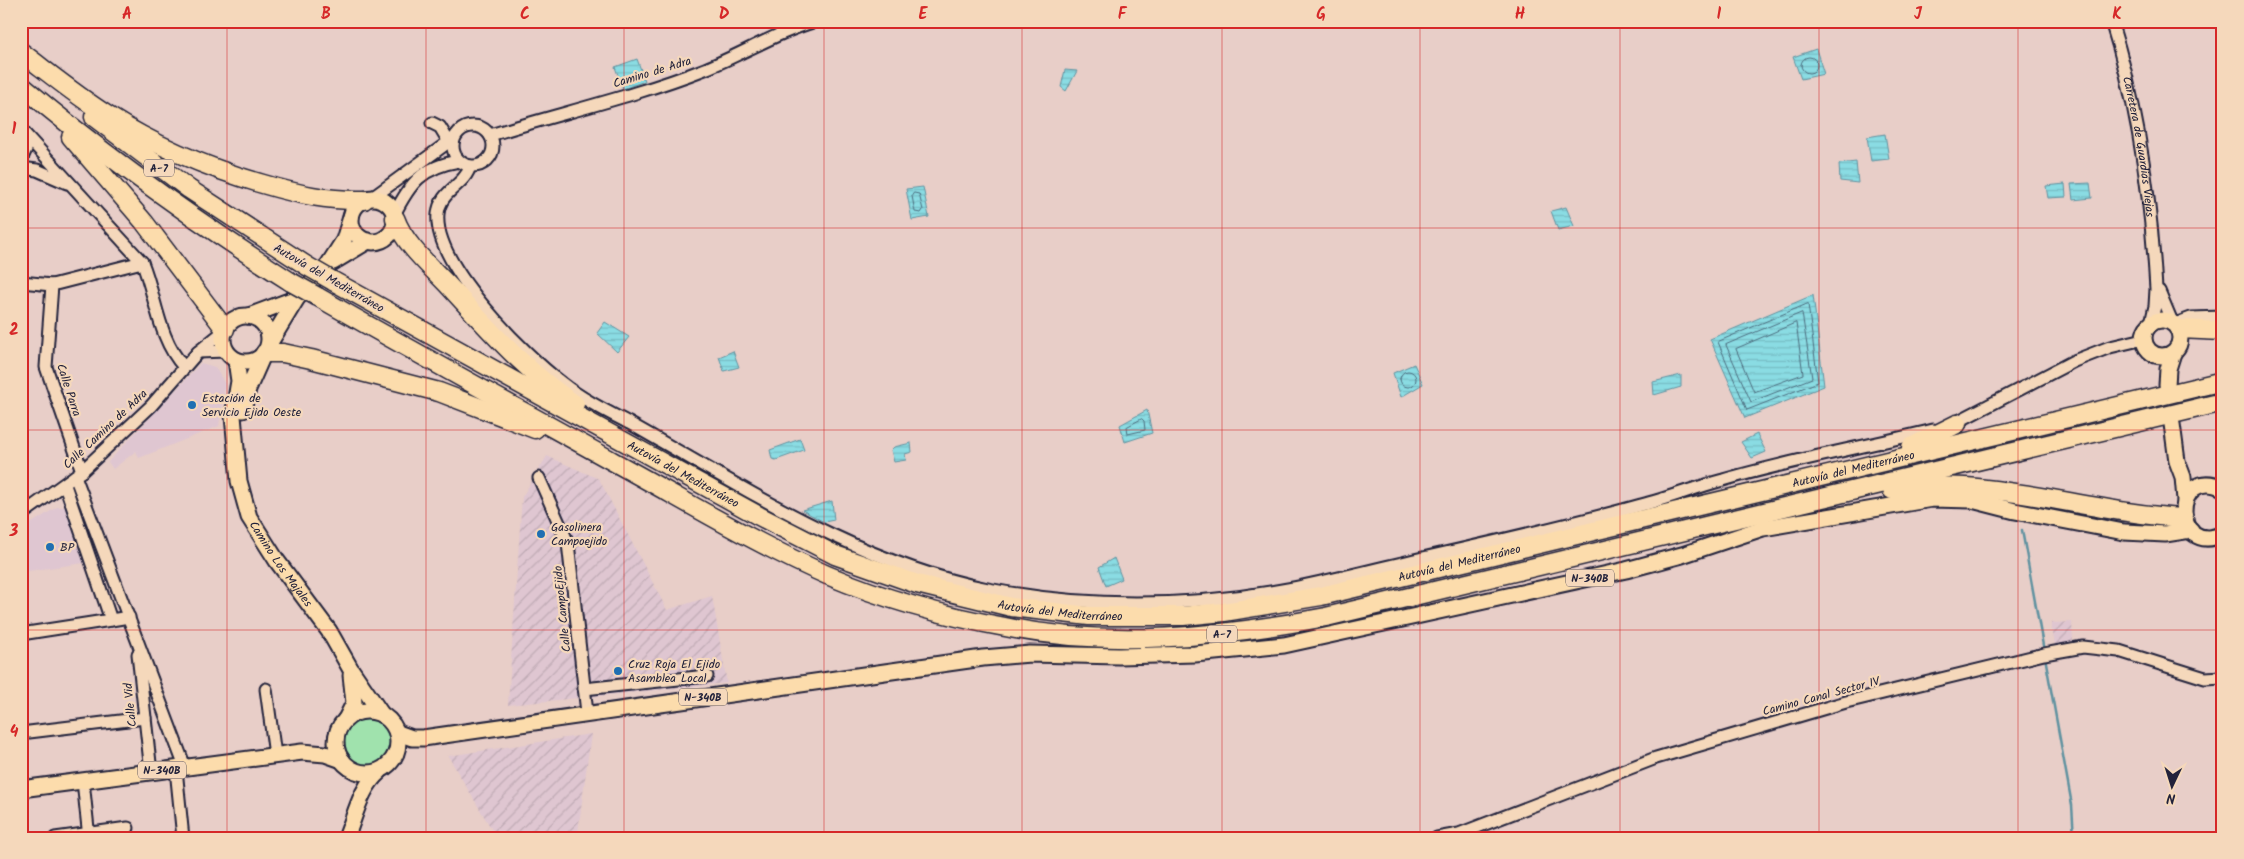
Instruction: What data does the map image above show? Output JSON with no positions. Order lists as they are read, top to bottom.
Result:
{
  "streets": {
    "highway": ["A-7", "Autovía del Mediterráneo"],
    "main road": ["Camino Los Majales", "N-340B"],
    "street": [
      "Camino de Adra",
      "Carretera de Guardias Viejas",
      "Calle Parra",
      "Calle Camino de Adra",
      "Calle CampoEjido",
      "Camino Canal Sector IV",
      "Calle Vid"
    ]
  },
  "crossings": [
    ["Autovía del Mediterráneo", "Camino Los Majales"],
    ["Calle Parra", "Calle Camino de Adra"],
    ["Calle Parra", "N-340B"],
    ["Calle Parra", "Calle Vid"],
    ["Calle Camino de Adra", "Camino Los Majales"],
    ["Camino Los Majales", "N-340B"],
    ["N-340B", "Calle CampoEjido"],
    ["N-340B", "Calle Vid"]
  ],
  "places": [
    "Estación de Servicio Ejido Oeste",
    "Gasolinera Campoejido",
    "BP",
    "Cruz Roja El Ejido Asamblea Local"
  ],
  "north": "bottom",
  "grid": {
    "columns": [
      "A",
      "B",
      "C",
      "D",
      "E",
      "F",
      "G",
      "H",
      "I",
      "J",
      "K"
    ],
    "rows": [
      "1",
      "2",
      "3",
      "4"
    ]
  }
}
